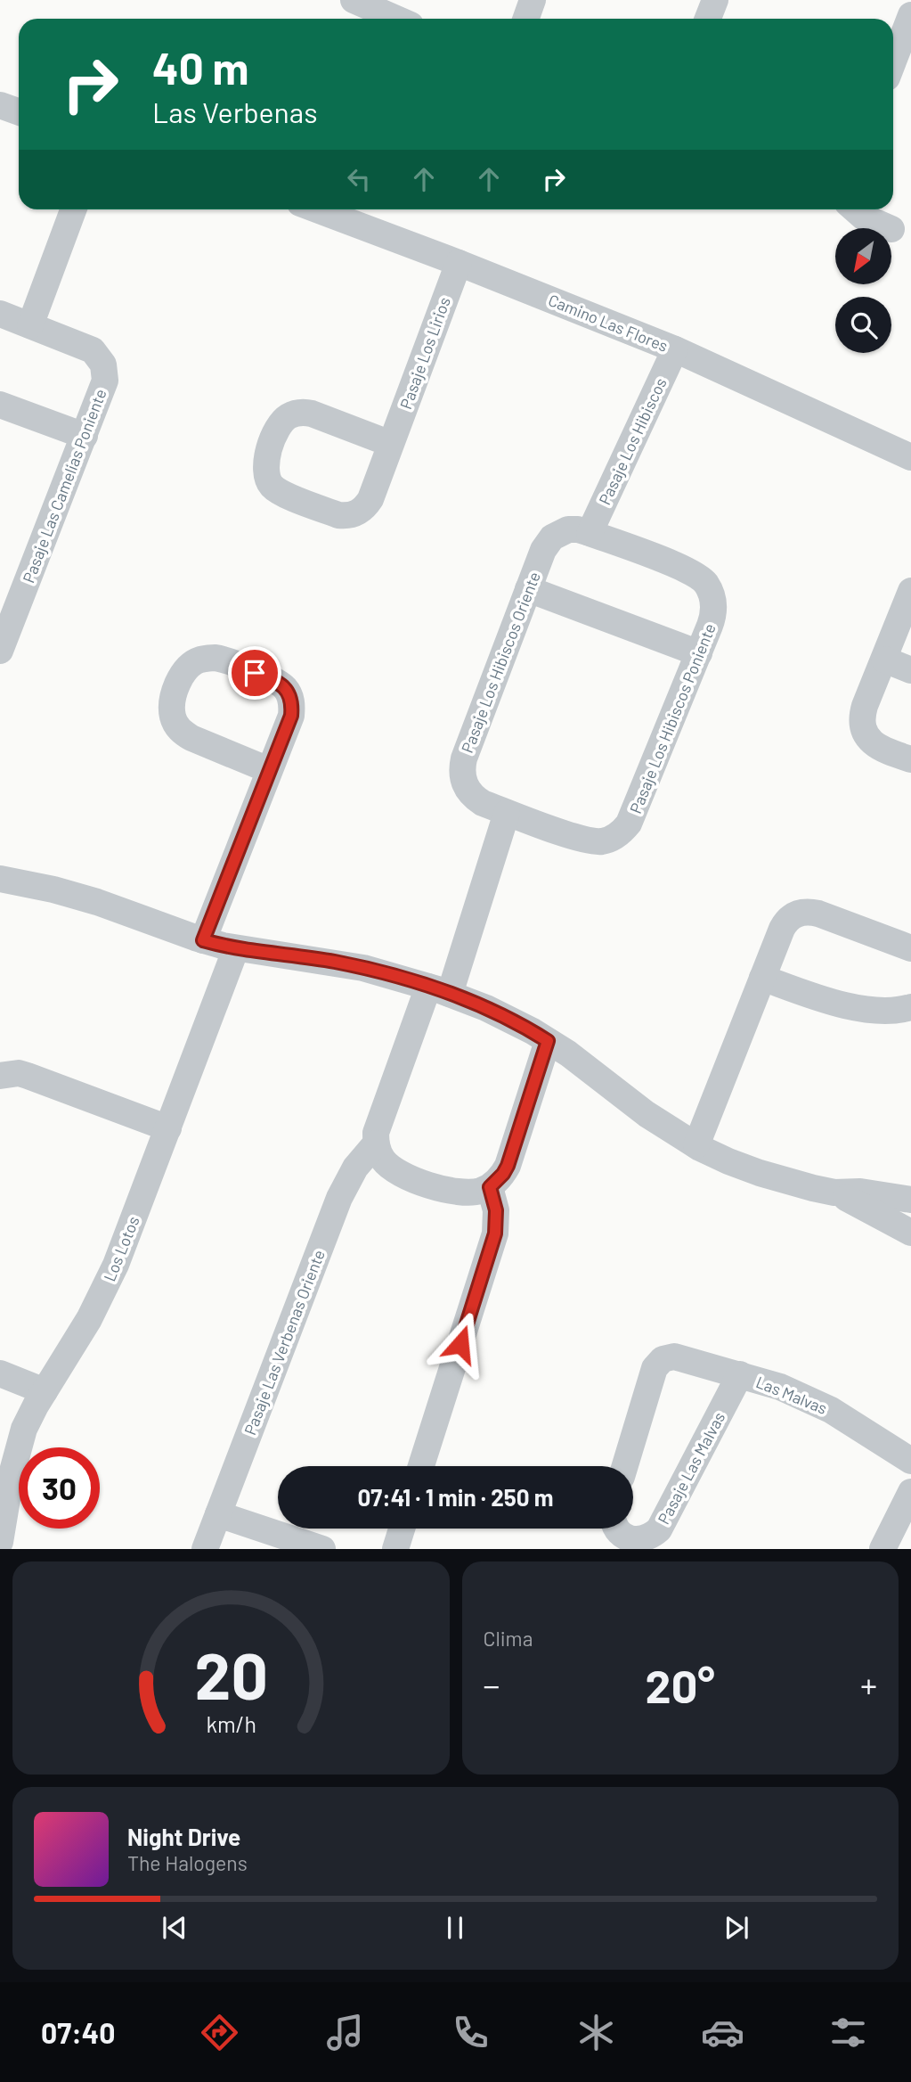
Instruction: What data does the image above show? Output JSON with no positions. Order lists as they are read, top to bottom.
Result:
{
  "streets": {
    "street": [
      "Camino Las Flores",
      "Pasaje Los Lirios",
      "Pasaje Los Hibiscos",
      "Pasaje Las Camelias Poniente",
      "Pasaje Los Hibiscos Oriente",
      "Pasaje Los Hibiscos Poniente",
      "Los Lotos",
      "Pasaje Las Verbenas Oriente",
      "Las Malvas",
      "Pasaje Las Malvas"
    ]
  },
  "crossings": [
    ["Camino Las Flores", "Pasaje Los Lirios"],
    ["Camino Las Flores", "Pasaje Los Hibiscos"],
    ["Pasaje Los Hibiscos", "Pasaje Los Hibiscos Oriente"],
    ["Pasaje Los Hibiscos", "Pasaje Los Hibiscos Poniente"],
    ["Pasaje Los Hibiscos Oriente", "Pasaje Los Hibiscos Poniente"],
    ["Las Malvas", "Pasaje Las Malvas"]
  ],
  "north": "bottom left",
  "page": {
    "turn": ["40 m", "Las Verbenas"],
    "limit": "30",
    "trip": "07:41 · 1 min · 250 m",
    "tile": "Clima",
    "heat": ["−", "20°", "+"],
    "song": ["Night Drive", "The Halogens"],
    "tabs": "07:40",
    "gauge": ["20", "km/h"]
  }
}
